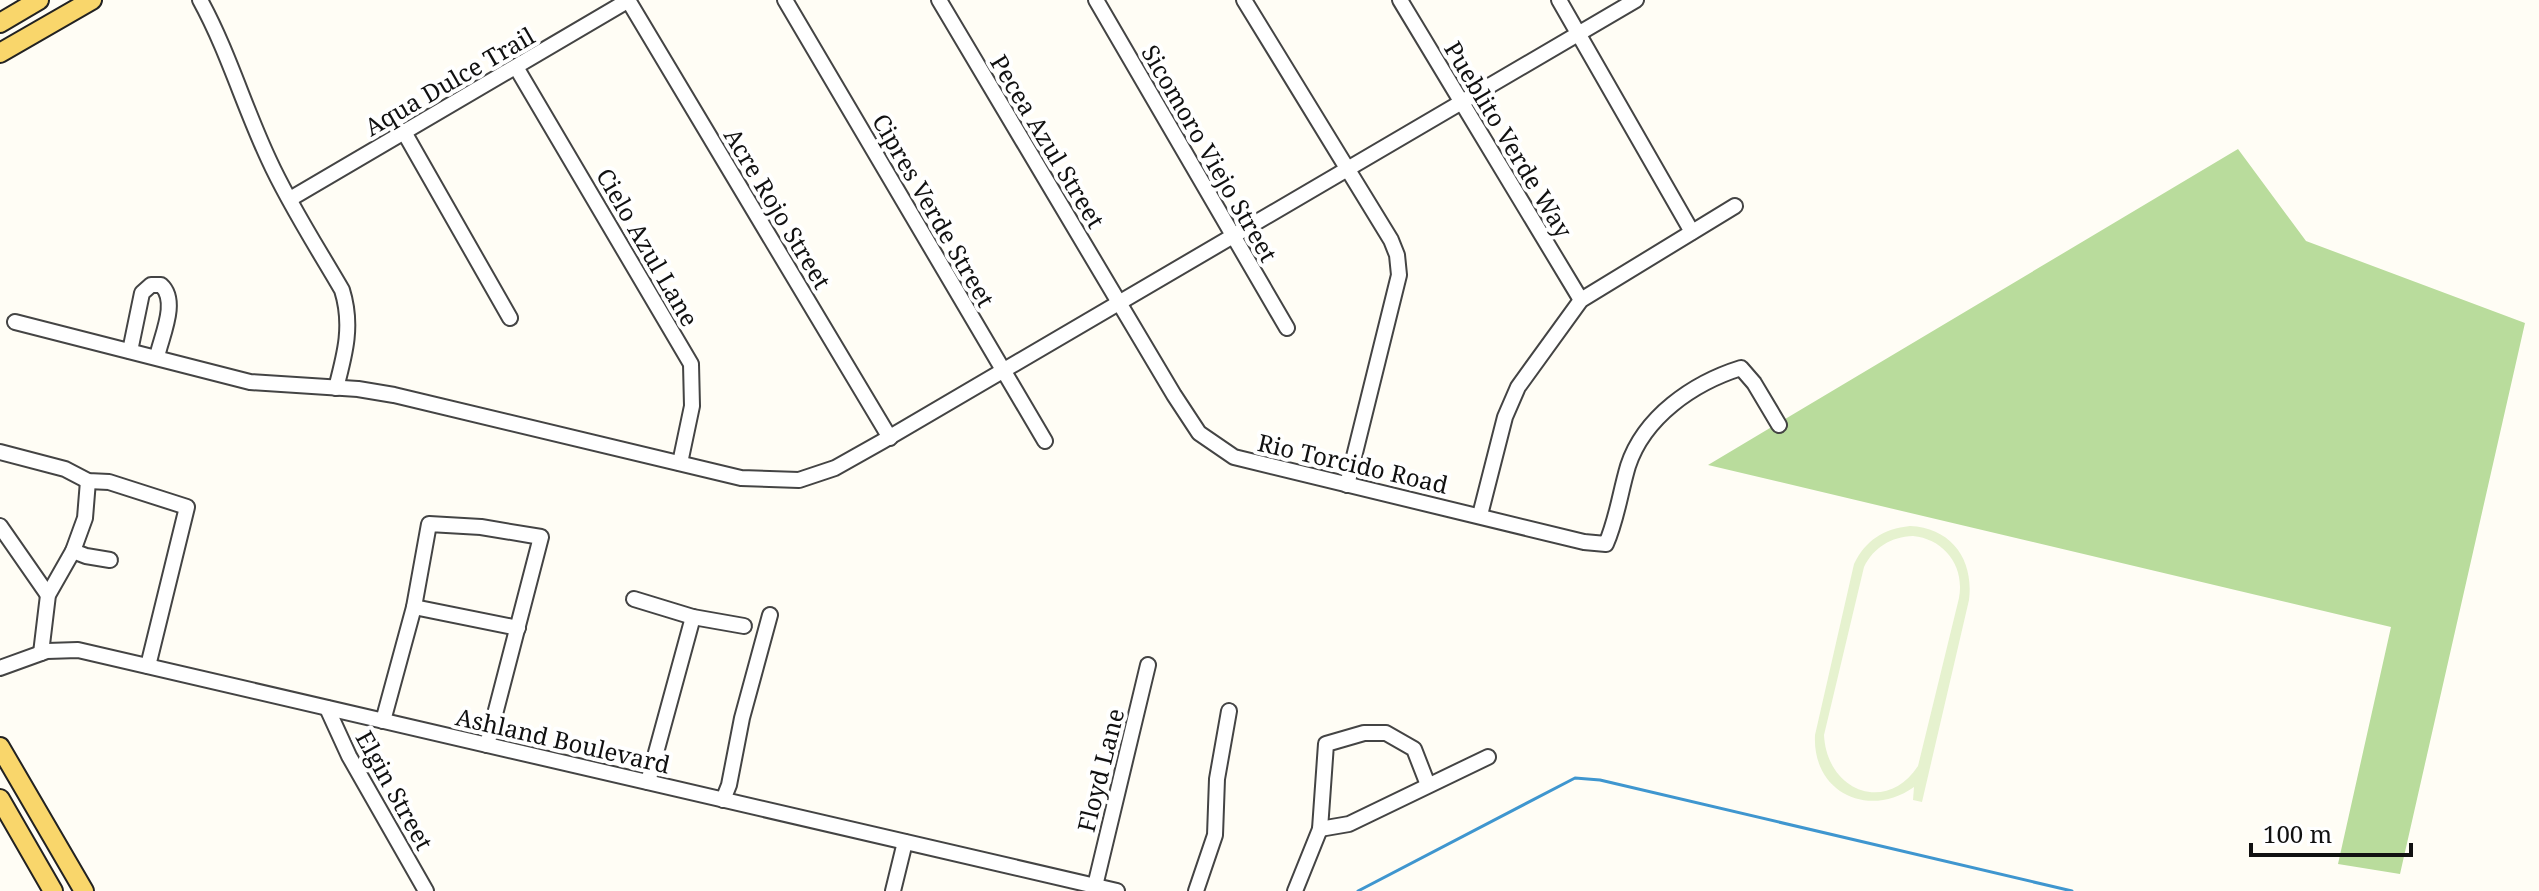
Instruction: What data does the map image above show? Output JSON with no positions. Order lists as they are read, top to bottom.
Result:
{
  "streets": {
    "street": [
      "Aqua Dulce Trail",
      "Pueblito Verde Way",
      "Pecea Azul Street",
      "Sicomoro Viejo Street",
      "Acre Rojo Street",
      "Cipres Verde Street",
      "Cielo Azul Lane",
      "Rio Torcido Road",
      "Ashland Boulevard",
      "Floyd Lane",
      "Elgin Street"
    ]
  },
  "crossings": [
    ["Aqua Dulce Trail", "Acre Rojo Street"],
    ["Aqua Dulce Trail", "Cielo Azul Lane"],
    ["Pecea Azul Street", "Rio Torcido Road"],
    ["Ashland Boulevard", "Floyd Lane"],
    ["Ashland Boulevard", "Elgin Street"]
  ],
  "scale_bar": "100 m"
}
